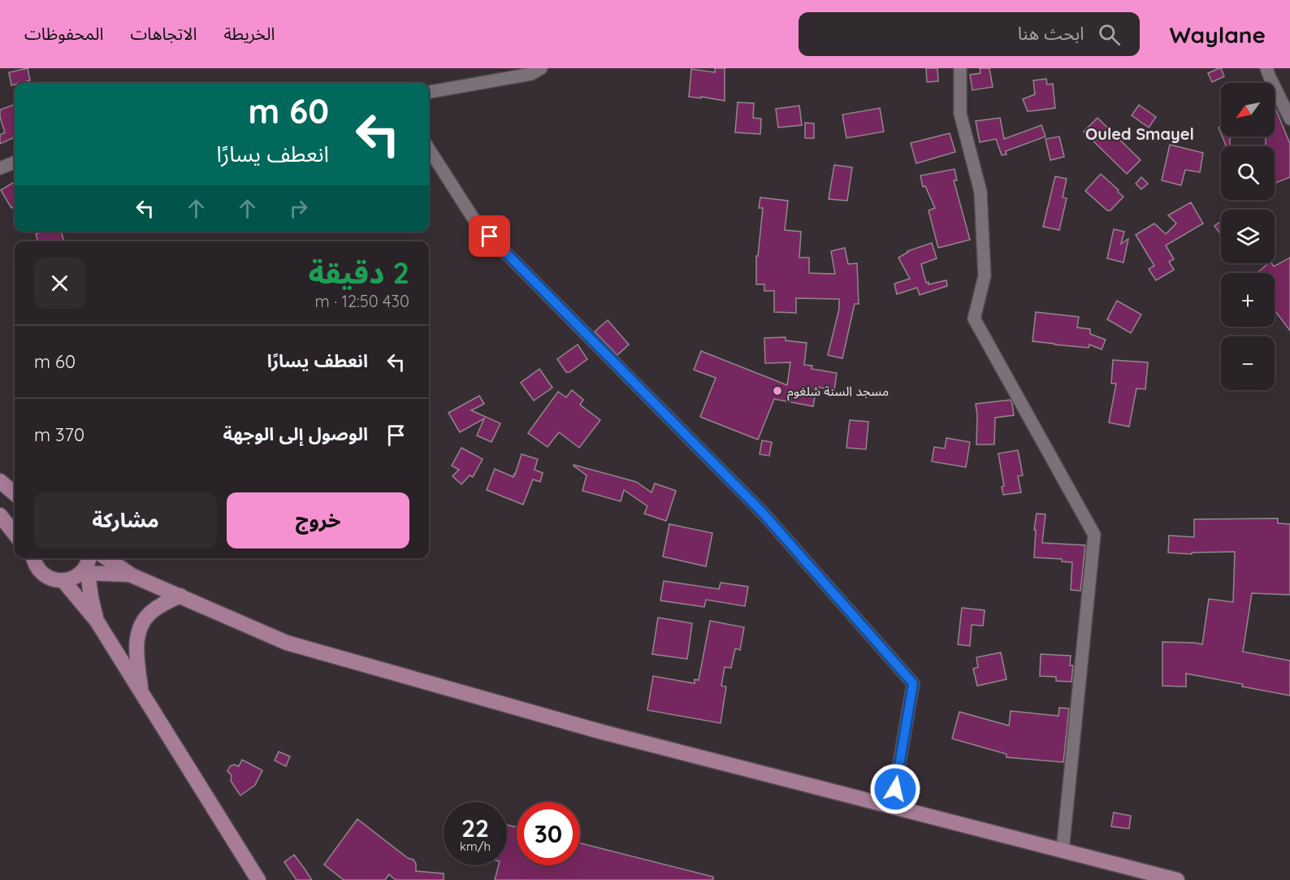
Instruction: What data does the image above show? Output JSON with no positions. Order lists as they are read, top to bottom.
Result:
{
  "districts": ["Ouled Smayel"],
  "places": ["مسجد السنة شلغوم"],
  "north": "bottom left",
  "page": {
    "header": "Waylane",
    "search": "ابحث هنا",
    "nav": ["الخريطة", "الاتجاهات", "المحفوظات"],
    "map_buttons": ["+", "−"],
    "turn": ["60 m", "انعطف يسارًا"],
    "heading": ["2 دقيقة", "430 m · 12:50"],
    "list": [
      {
        "name": "انعطف يسارًا",
        "value": "60 m"
      },
      {
        "name": "الوصول إلى الوجهة",
        "value": "370 m"
      }
    ],
    "buttons": ["خروج", "مشاركة"],
    "speed": "22 km/h",
    "limit": "30"
  }
}
